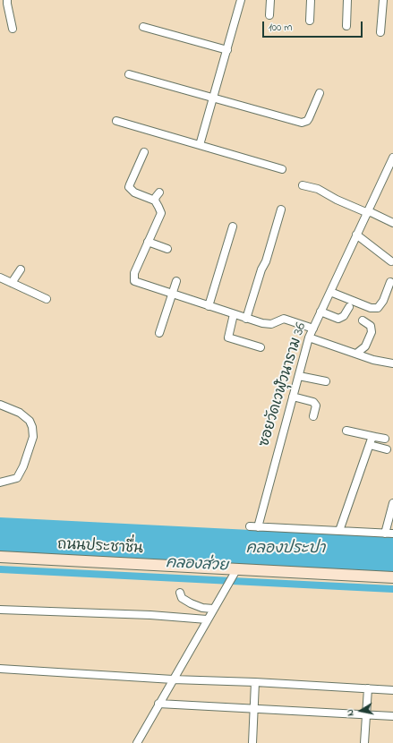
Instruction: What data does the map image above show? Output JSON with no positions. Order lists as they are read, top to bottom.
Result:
{
  "streets": {
    "street": ["ซอยวัดเวฬุวนาราม 36", "ถนนประชาชื่น"]
  },
  "water": ["คลองประปา", "คลองส่วย"],
  "scale_bar": "100 m",
  "north": "left"
}
